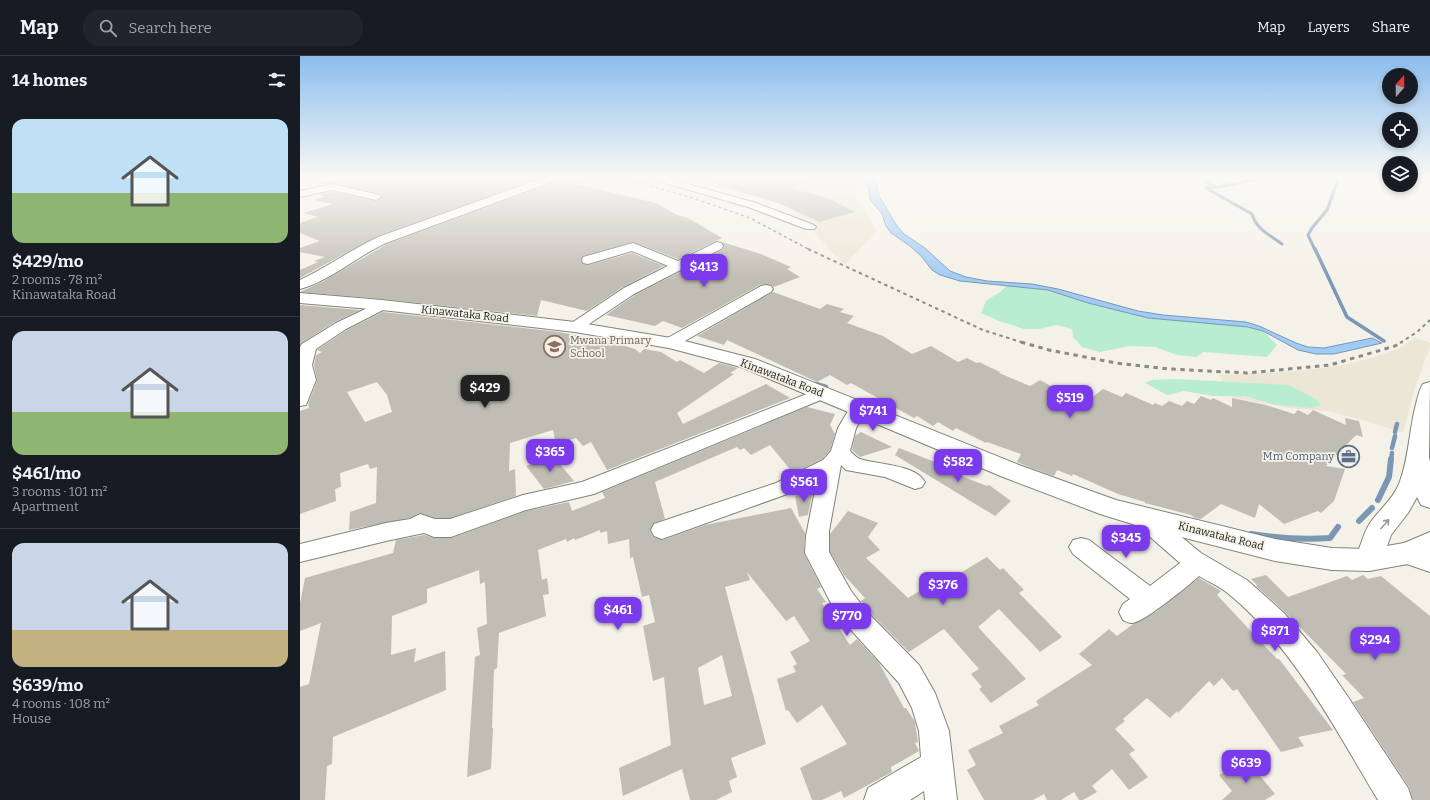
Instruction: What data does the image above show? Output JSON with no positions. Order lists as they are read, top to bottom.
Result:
{
  "streets": {
    "street": ["Kinawataka Road"]
  },
  "places": {
    "school or university": ["Mwana Primary School"],
    "office": ["Mm Company"]
  },
  "north": "top",
  "page": {
    "header": "Map",
    "search": "Search here",
    "nav": ["Map", "Layers", "Share"],
    "heading": "14 homes",
    "list": [
      {
        "name": "$429/mo",
        "note": "2 rooms · 78 m² · Kinawataka Road"
      },
      {
        "name": "$461/mo",
        "note": "3 rooms · 101 m² · Apartment"
      },
      {
        "name": "$639/mo",
        "note": "4 rooms · 108 m² · House"
      }
    ],
    "price": [
      "$413",
      "$429",
      "$519",
      "$741",
      "$365",
      "$582",
      "$561",
      "$345",
      "$376",
      "$461",
      "$770",
      "$871",
      "$294",
      "$639"
    ]
  }
}
